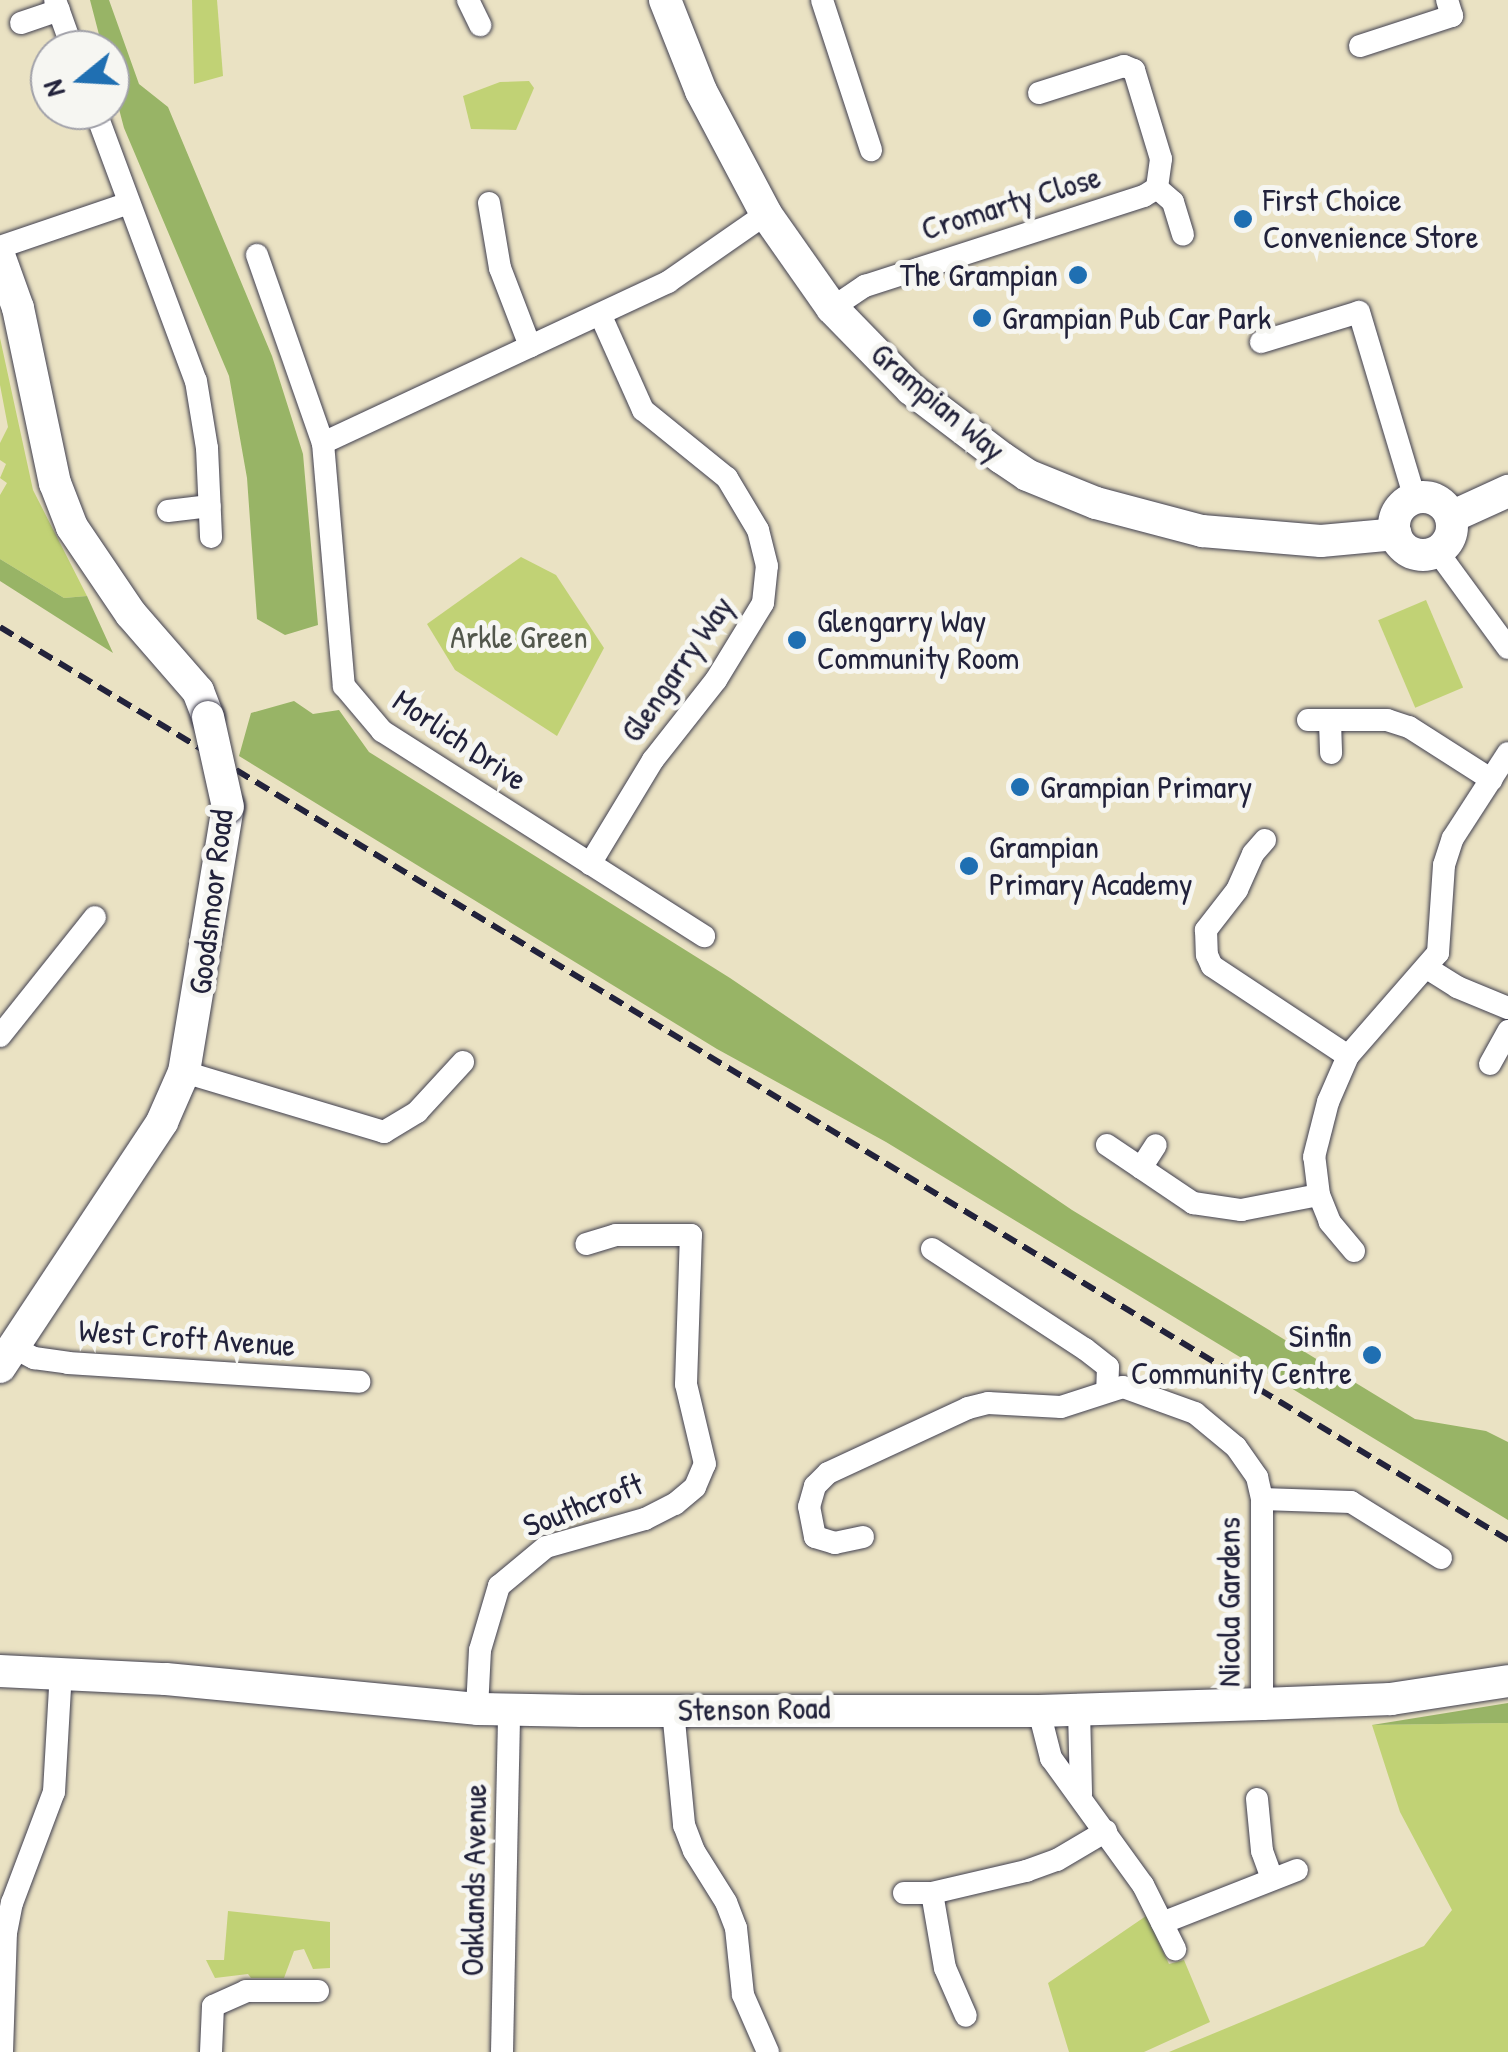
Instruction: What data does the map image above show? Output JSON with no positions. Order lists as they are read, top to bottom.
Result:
{
  "streets": {
    "street": [
      "Cromarty Close",
      "Grampian Way",
      "Glengarry Way",
      "Morlich Drive",
      "Goodsmoor Road",
      "West Croft Avenue",
      "Southcroft",
      "Nicola Gardens",
      "Stenson Road",
      "Oaklands Avenue"
    ]
  },
  "crossings": [
    ["Cromarty Close", "Grampian Way"],
    ["Glengarry Way", "Morlich Drive"],
    ["Goodsmoor Road", "West Croft Avenue"],
    ["Southcroft", "Stenson Road"],
    ["Southcroft", "Oaklands Avenue"],
    ["Nicola Gardens", "Stenson Road"],
    ["Stenson Road", "Oaklands Avenue"]
  ],
  "parks": ["Arkle Green"],
  "places": [
    "First Choice Convenience Store",
    "The Grampian",
    "Grampian Pub Car Park",
    "Glengarry Way Community Room",
    "Grampian Primary",
    "Grampian Primary Academy",
    "Sinfin Community Centre"
  ],
  "north": "left"
}
